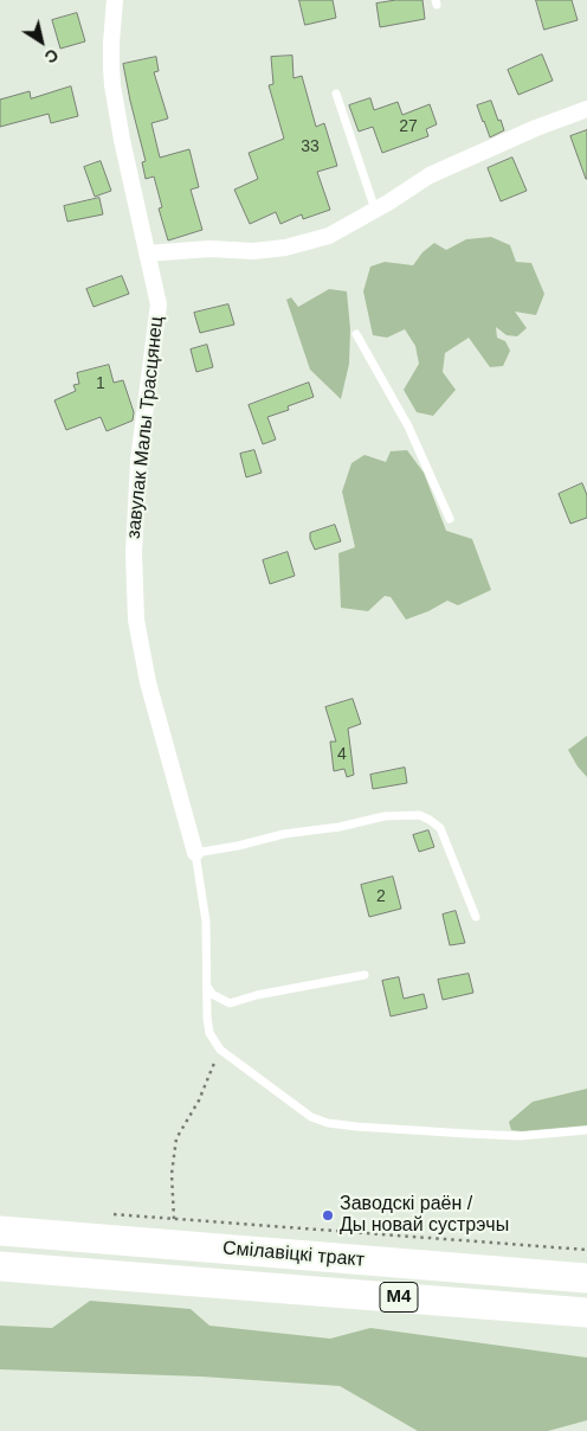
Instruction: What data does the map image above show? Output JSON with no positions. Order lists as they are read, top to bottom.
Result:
{
  "streets": {
    "highway": ["Смілавіцкі тракт", "М4"],
    "street": ["завулак Малы Трасцянец"]
  },
  "places": ["Заводскі раён / Ды новай сустрэчы"],
  "house_numbers": [
    "27",
    "33",
    "1",
    "4",
    "2"
  ],
  "north": "bottom right"
}
